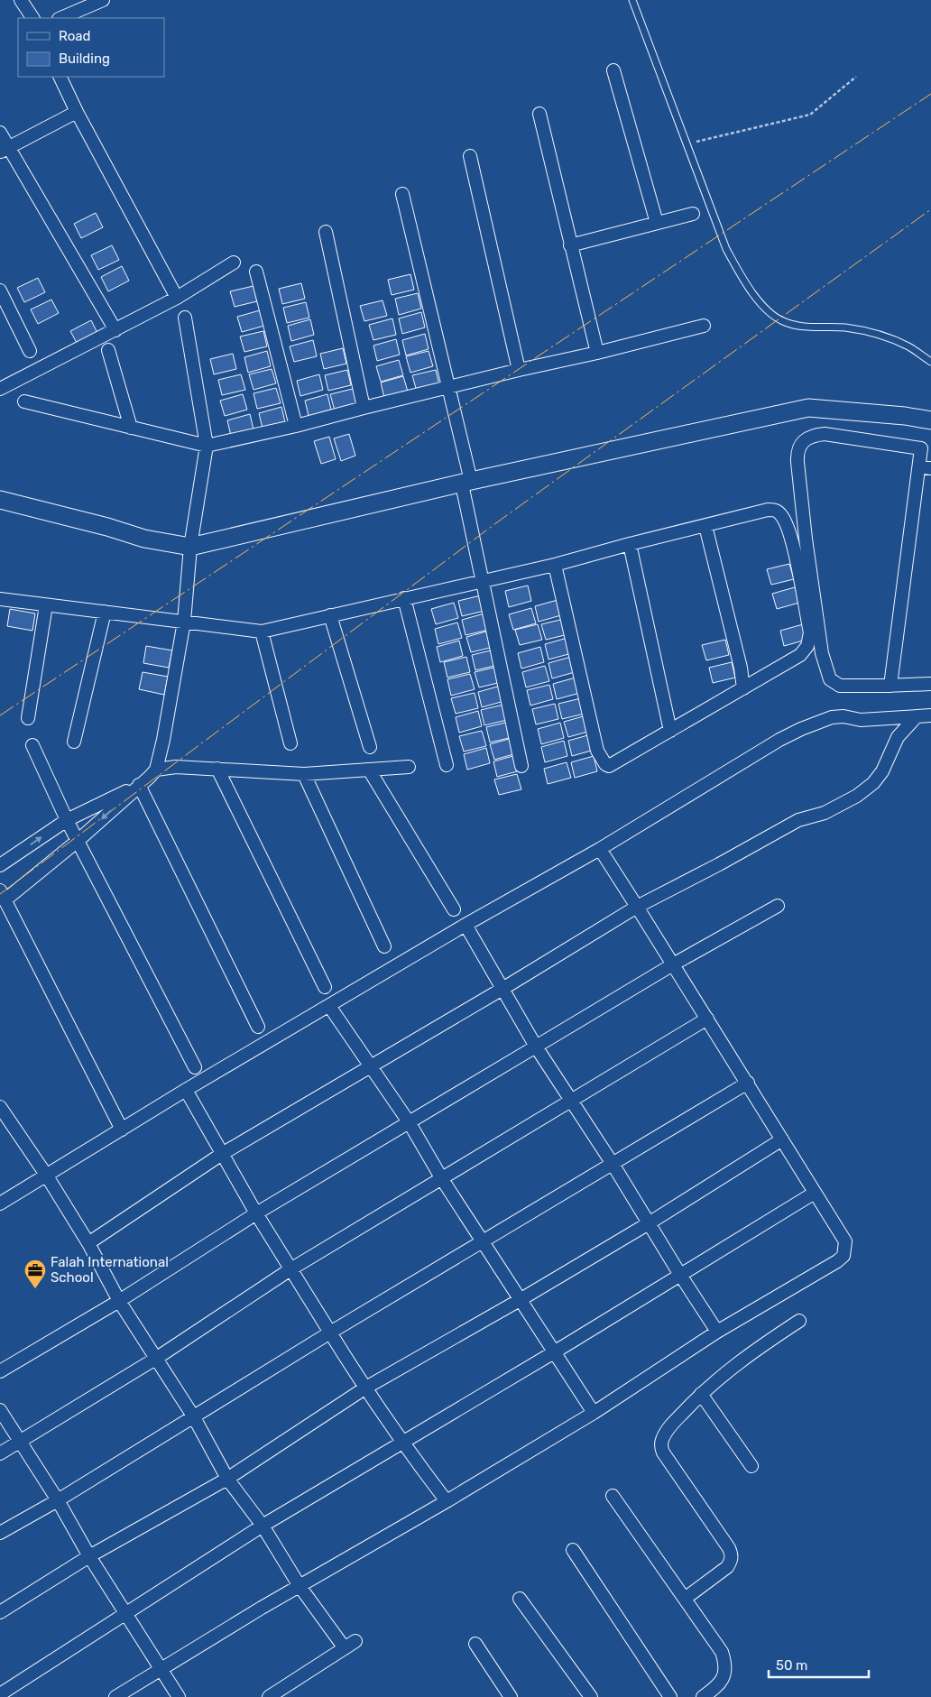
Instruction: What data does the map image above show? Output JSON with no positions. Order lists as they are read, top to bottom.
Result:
{
  "places": {
    "office": ["Falah International School"]
  },
  "legend": ["Road", "Building"],
  "scale_bar": "50 m"
}
